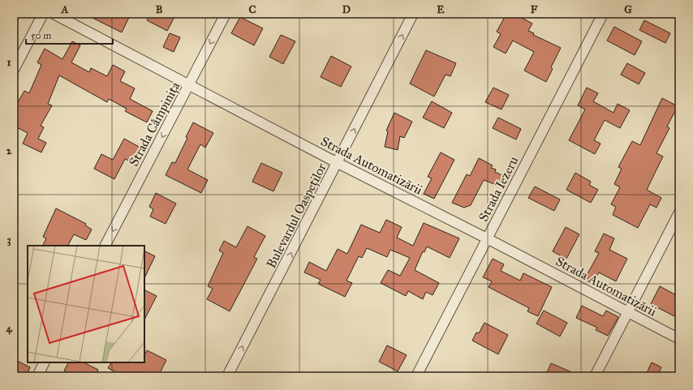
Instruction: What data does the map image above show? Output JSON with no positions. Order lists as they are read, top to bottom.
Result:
{
  "streets": {
    "street": [
      "Strada Câmpinița",
      "Strada Automatizării",
      "Strada Iezeru",
      "Bulevardul Oaspeților"
    ]
  },
  "crossings": [
    ["Strada Câmpinița", "Strada Automatizării"],
    ["Strada Automatizării", "Strada Iezeru"],
    ["Strada Automatizării", "Bulevardul Oaspeților"]
  ],
  "one_way": ["Strada Câmpinița", "Bulevardul Oaspeților"],
  "scale_bar": "50 m",
  "grid": {
    "columns": [
      "A",
      "B",
      "C",
      "D",
      "E",
      "F",
      "G"
    ],
    "rows": [
      "1",
      "2",
      "3",
      "4"
    ]
  }
}
